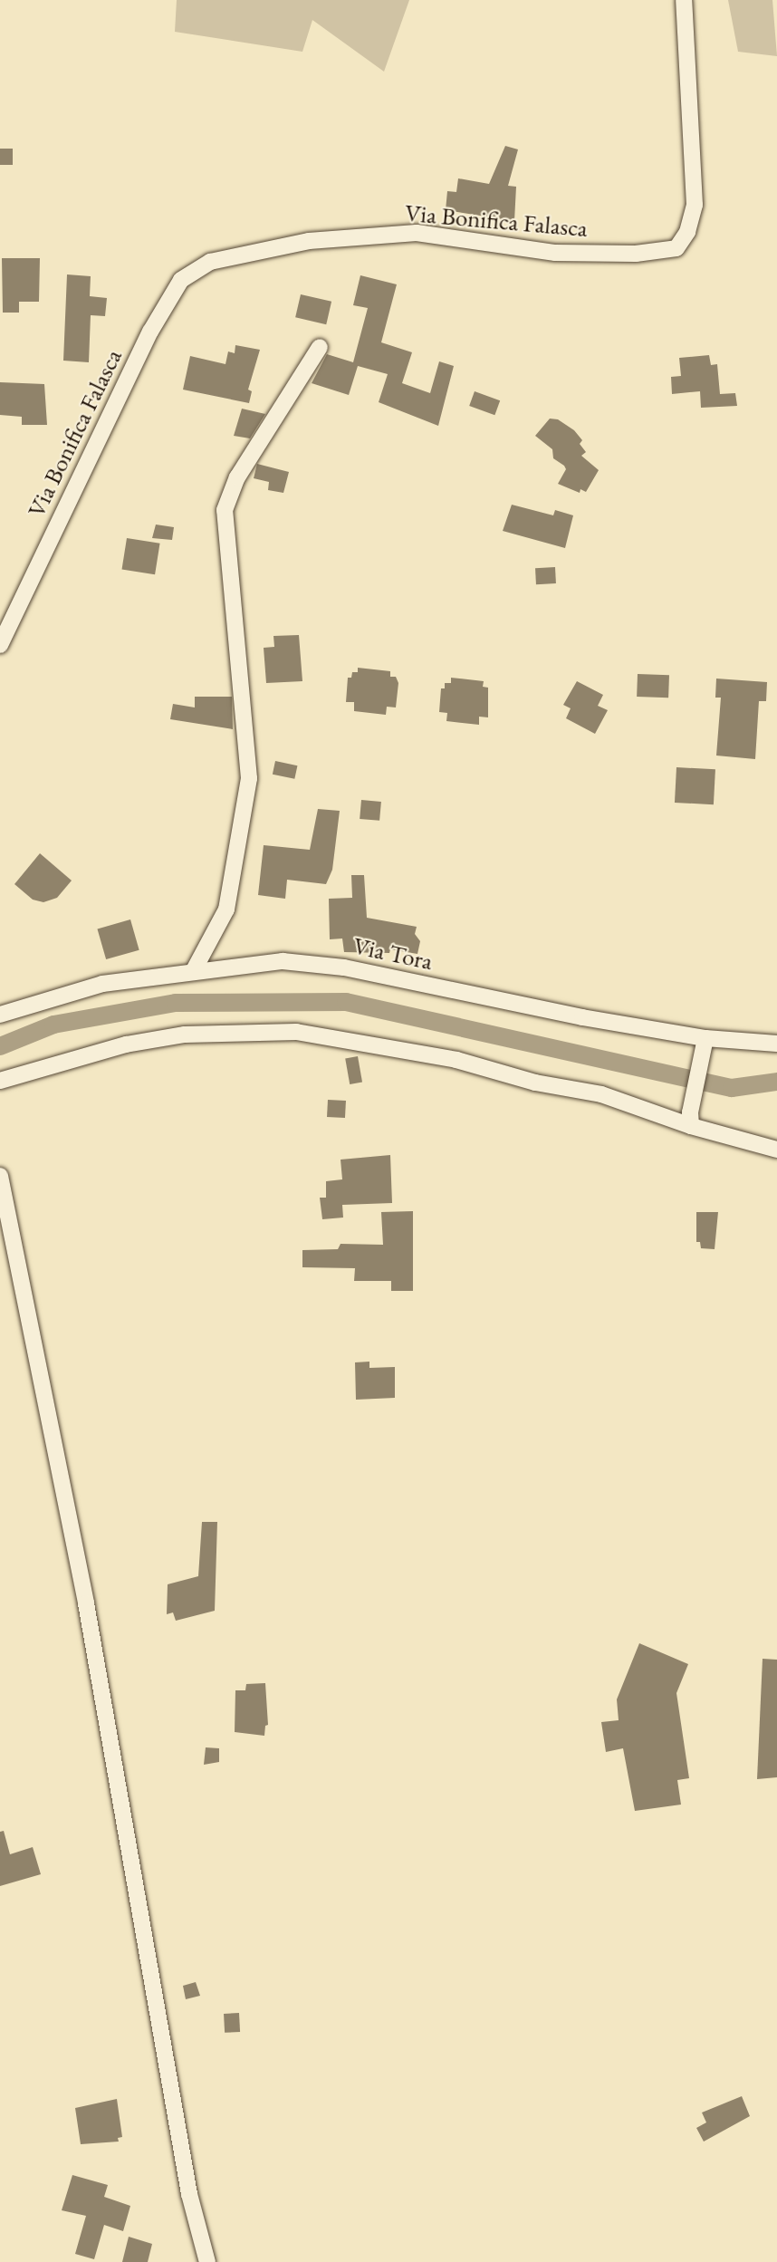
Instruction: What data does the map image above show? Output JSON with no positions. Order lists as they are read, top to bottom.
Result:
{
  "streets": {
    "street": ["Via Bonifica Falasca", "Via Tora"]
  }
}
